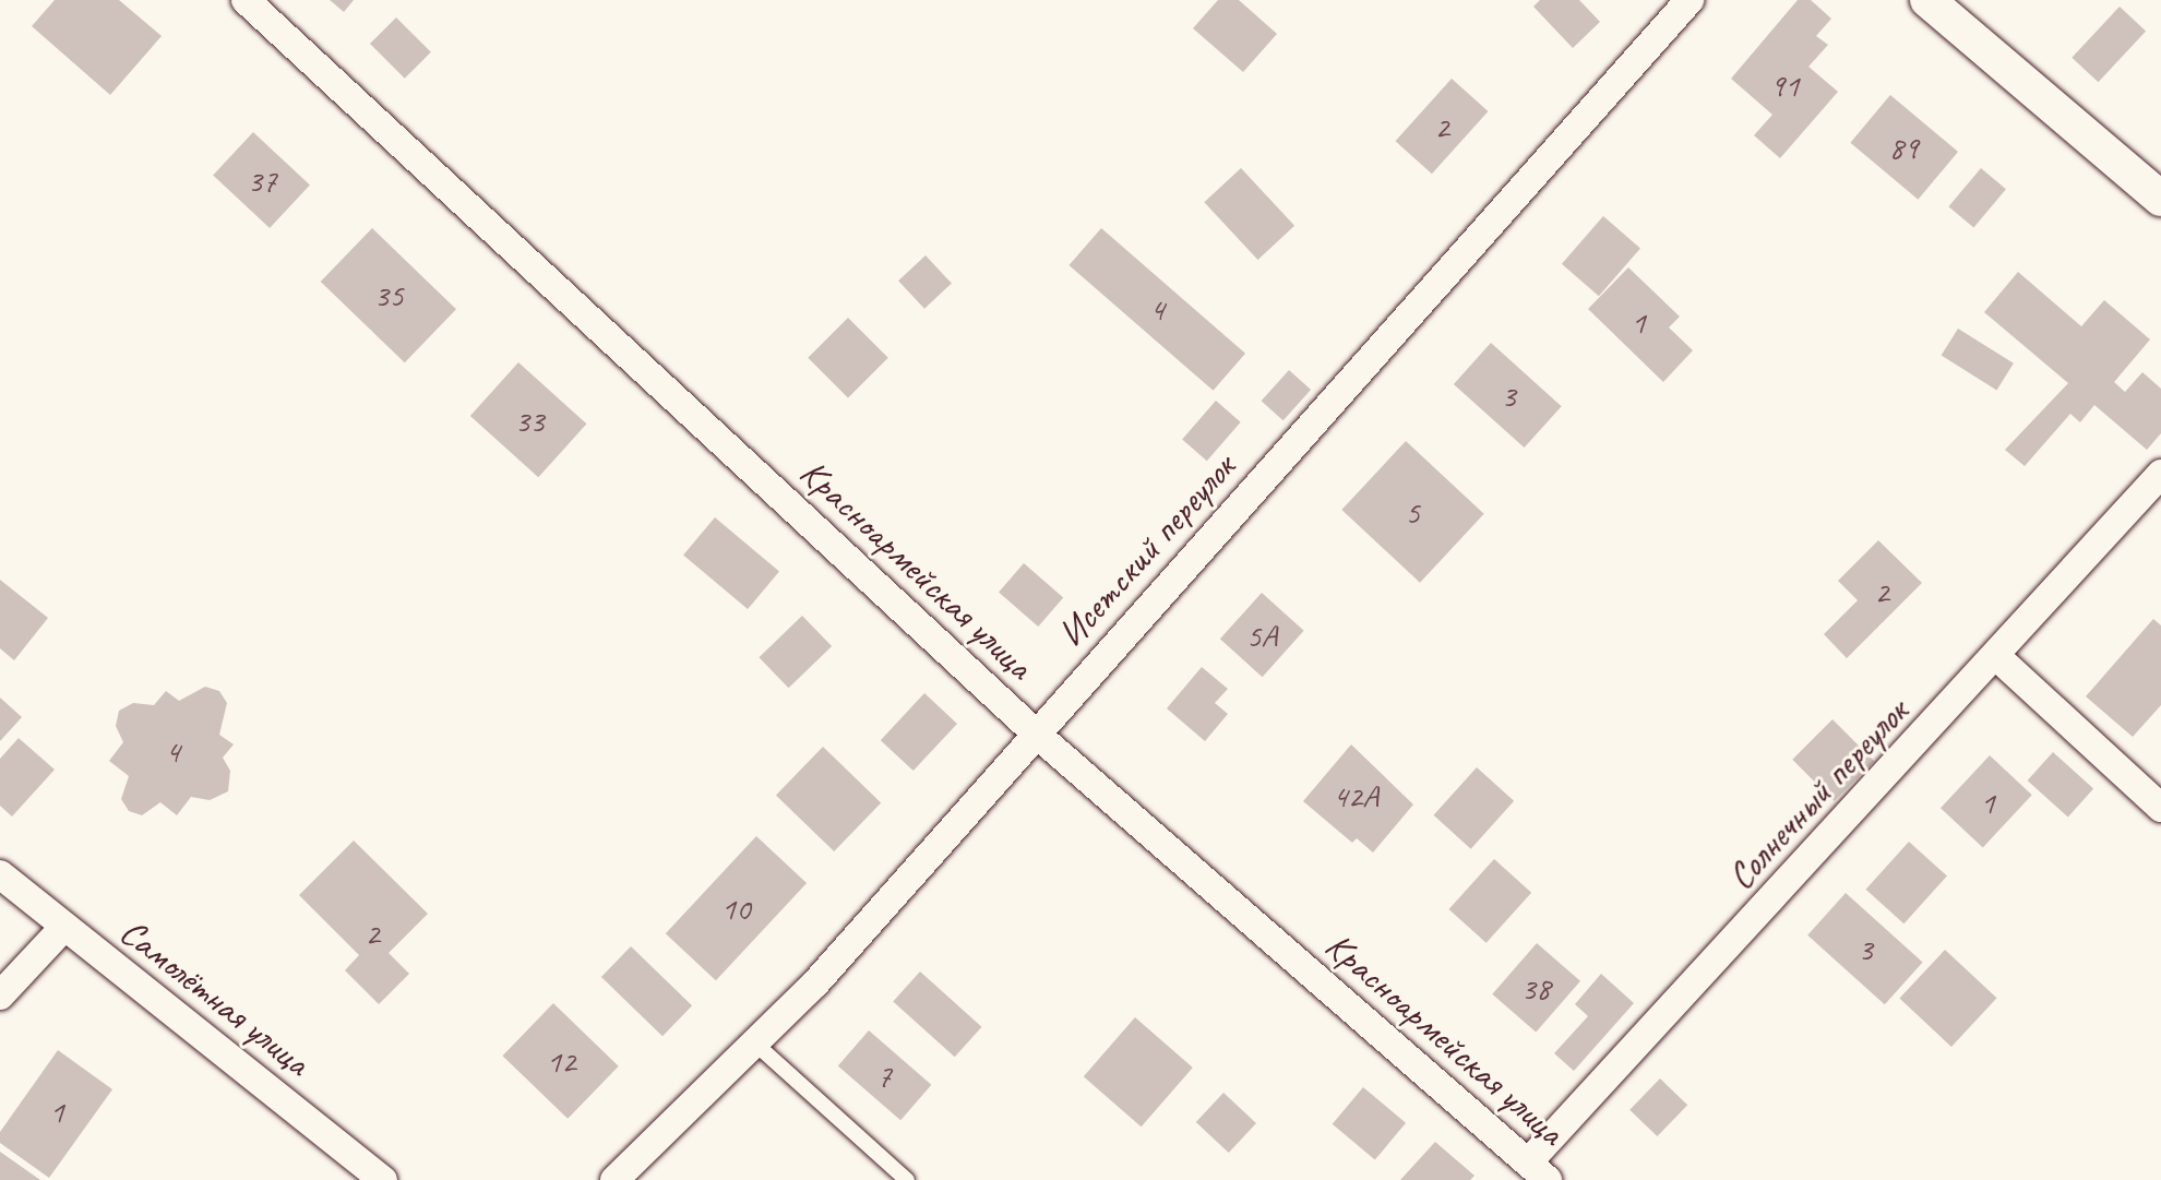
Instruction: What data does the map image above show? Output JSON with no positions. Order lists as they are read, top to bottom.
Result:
{
  "streets": {
    "street": [
      "Исетский переулок",
      "Красноармейская улица",
      "Солнечный переулок",
      "Самолётная улица"
    ]
  },
  "crossings": [
    ["Исетский переулок", "Красноармейская улица"],
    ["Красноармейская улица", "Солнечный переулок"]
  ],
  "house_numbers": [
    "91",
    "2",
    "89",
    "37",
    "35",
    "4",
    "1",
    "3",
    "33",
    "5",
    "2",
    "5А",
    "4",
    "42А",
    "1",
    "10",
    "2",
    "3",
    "38",
    "12",
    "7",
    "1"
  ]
}
